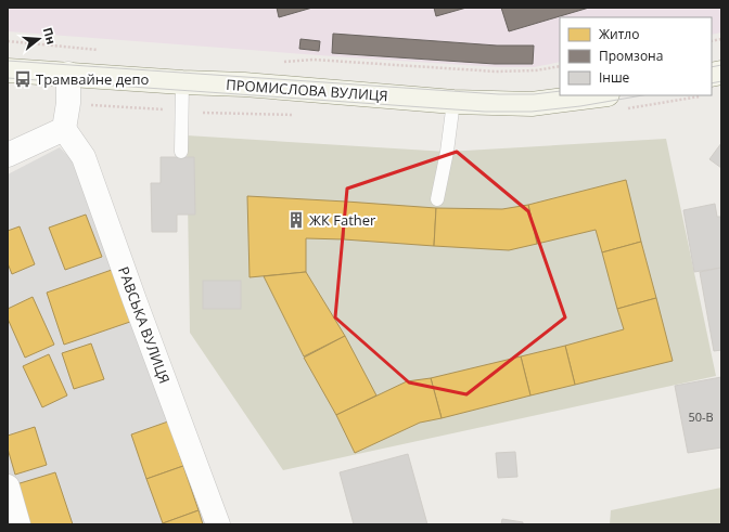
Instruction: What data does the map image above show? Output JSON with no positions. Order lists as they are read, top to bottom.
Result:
{
  "streets": {
    "main road": ["ПРОМИСЛОВА ВУЛИЦЯ"],
    "street": ["РАВСЬКА ВУЛИЦЯ"]
  },
  "places": {
    "bus stop": ["Трамвайне депо"],
    "building": ["ЖК Father"]
  },
  "house_numbers": ["50-В"],
  "legend": ["Житло", "Промзона", "Інше"],
  "north": "right"
}
